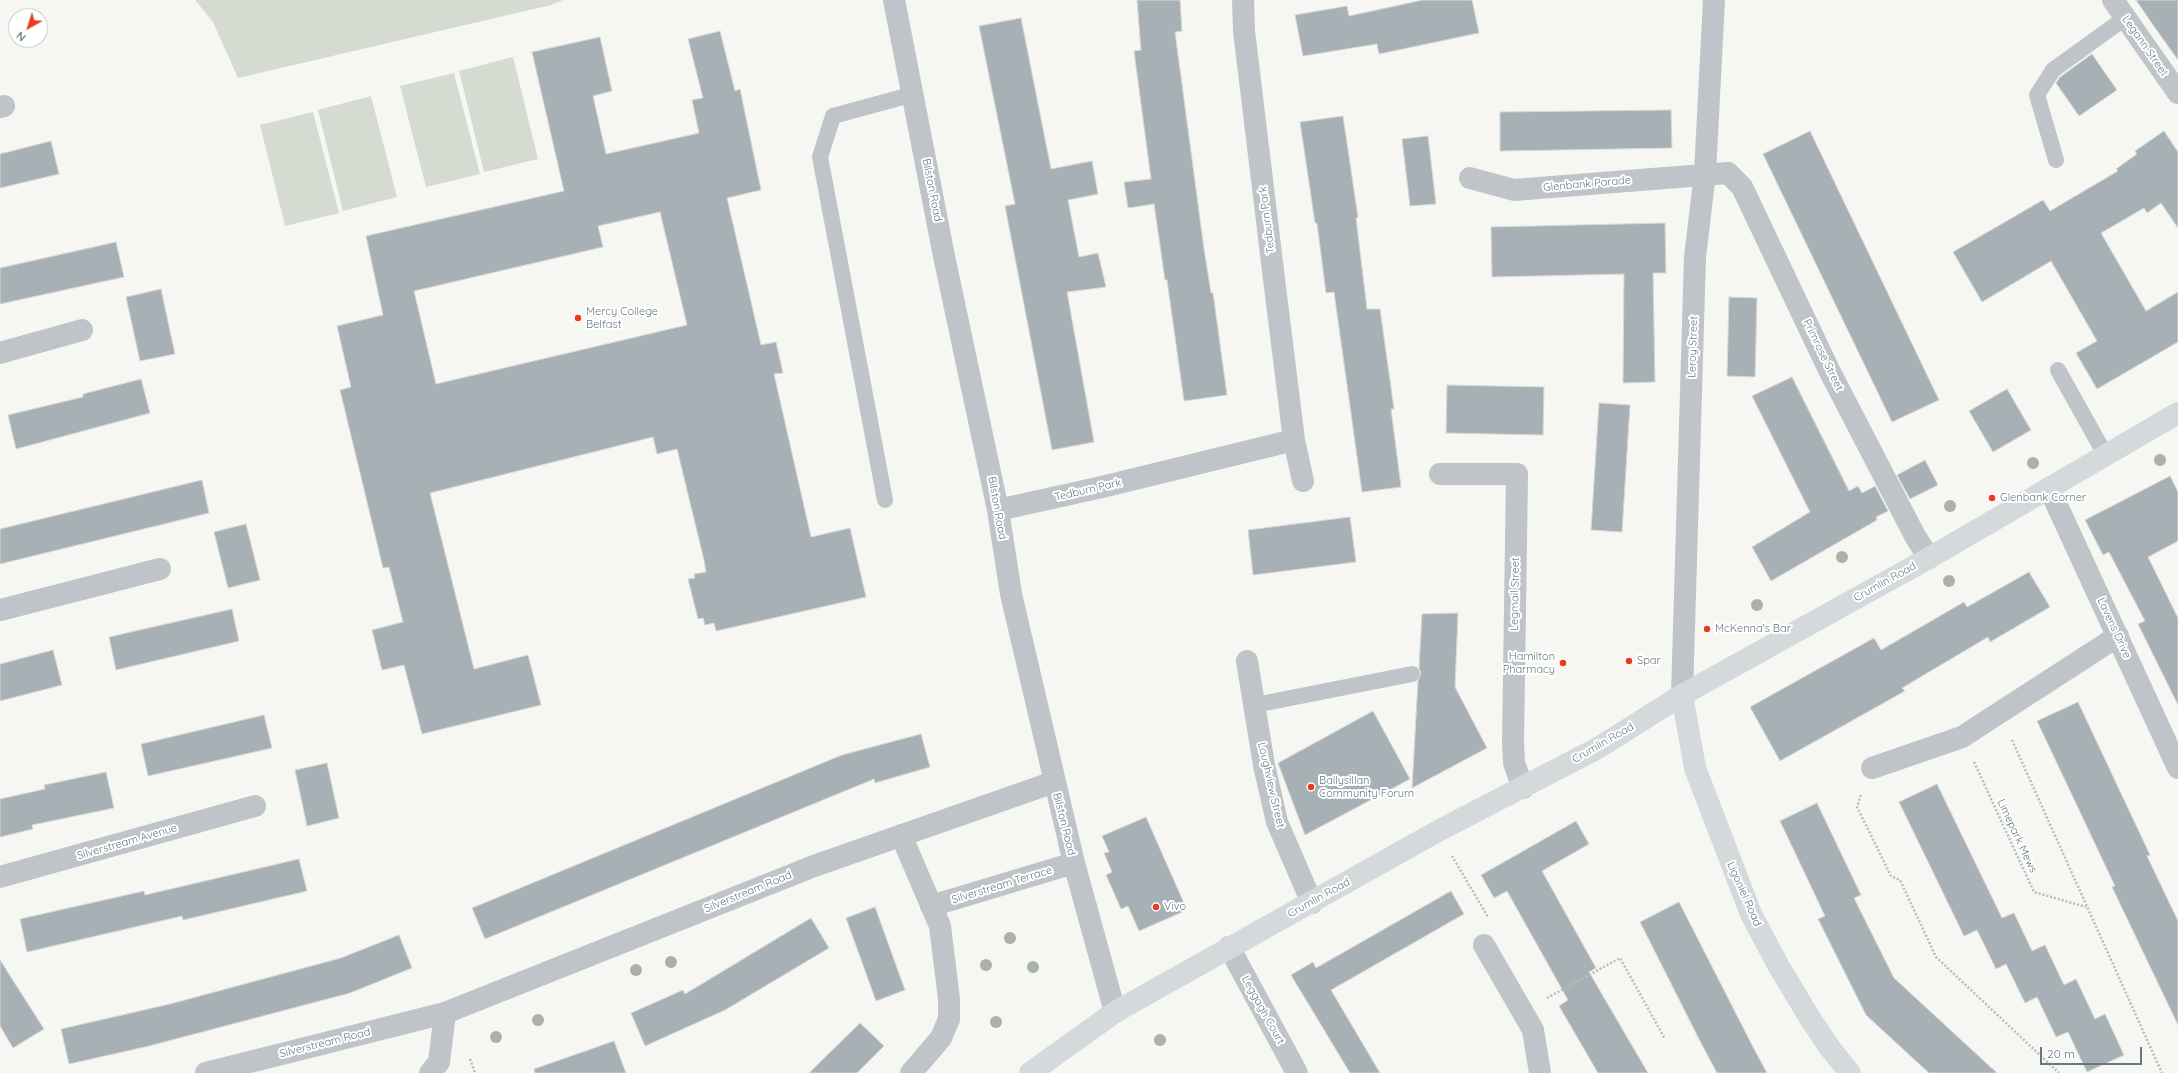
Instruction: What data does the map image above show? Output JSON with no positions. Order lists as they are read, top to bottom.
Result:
{
  "streets": {
    "main road": ["Crumlin Road", "Ligoniel Road"],
    "street": [
      "Legann Street",
      "Glenbank Parade",
      "Bilston Road",
      "Tedburn Park",
      "Leroy Street",
      "Primrose Street",
      "Legmail Street",
      "Lavens Drive",
      "Loughview Street",
      "Silverstream Avenue",
      "Silverstream Terrace",
      "Silverstream Road",
      "Leggagh Court"
    ],
    "path": ["Limepark Mews"]
  },
  "crossings": [
    ["Glenbank Parade", "Leroy Street"],
    ["Glenbank Parade", "Primrose Street"],
    ["Bilston Road", "Tedburn Park"],
    ["Bilston Road", "Crumlin Road"],
    ["Bilston Road", "Silverstream Terrace"],
    ["Bilston Road", "Silverstream Road"],
    ["Leroy Street", "Primrose Street"],
    ["Leroy Street", "Crumlin Road"],
    ["Leroy Street", "Ligoniel Road"],
    ["Primrose Street", "Crumlin Road"],
    ["Crumlin Road", "Legmail Street"],
    ["Crumlin Road", "Lavens Drive"],
    ["Crumlin Road", "Loughview Street"],
    ["Crumlin Road", "Ligoniel Road"],
    ["Crumlin Road", "Leggagh Court"]
  ],
  "places": [
    "Mercy College Belfast",
    "Glenbank Corner",
    "McKenna's Bar",
    "Spar",
    "Hamilton Pharmacy",
    "Ballysillan Community Forum",
    "Vivo"
  ],
  "scale_bar": "20 m",
  "north": "bottom left"
}
